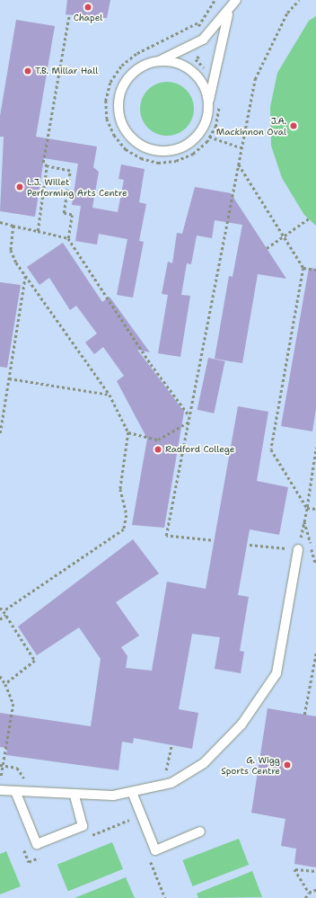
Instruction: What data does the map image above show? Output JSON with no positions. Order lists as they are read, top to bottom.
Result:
{
  "places": [
    "Chapel",
    "T.B. Millar Hall",
    "J.A. Mackinnon Oval",
    "L.J. Willet Performing Arts Centre",
    "Radford College",
    "G. Wigg Sports Centre"
  ]
}
